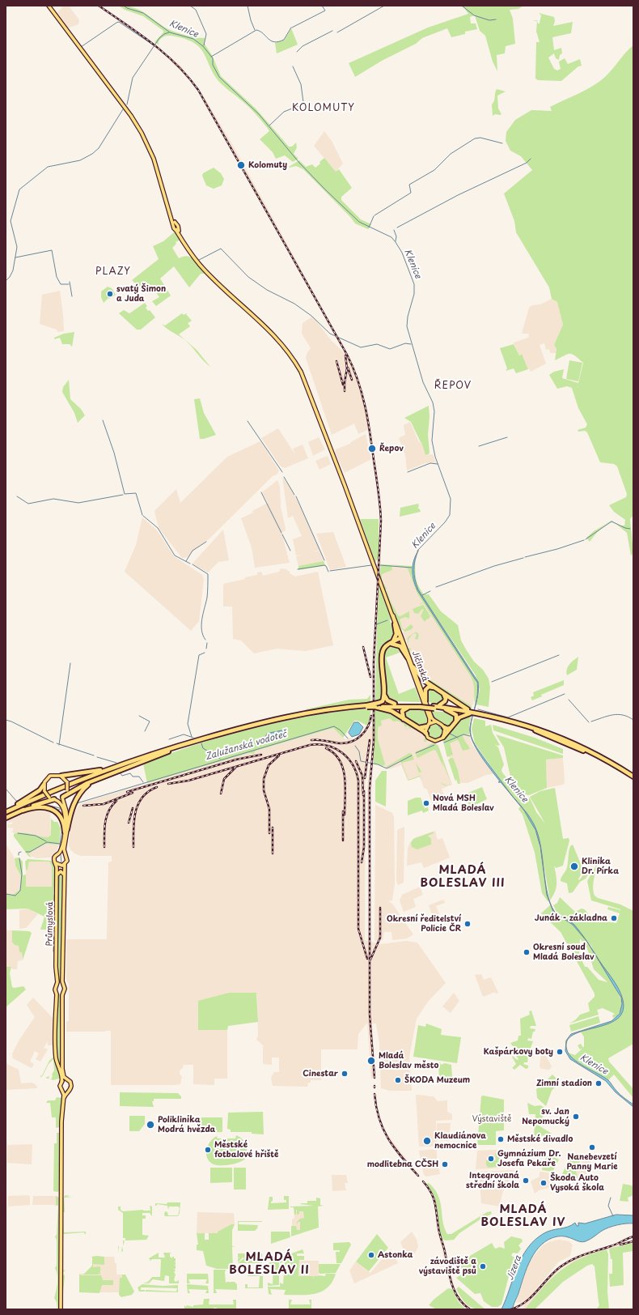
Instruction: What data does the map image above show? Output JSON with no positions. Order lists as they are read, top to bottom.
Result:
{
  "streets": {
    "main road": ["Jičínská", "Průmyslová"]
  },
  "districts": [
    "KOLOMUTY",
    "PLAZY",
    "ŘEPOV",
    "MLADÁ BOLESLAV III",
    "MLADÁ BOLESLAV IV",
    "MLADÁ BOLESLAV II"
  ],
  "water": ["Klenice", "Zalužanská vodoteč", "Jizera"],
  "parks": ["Výstaviště"],
  "places": [
    "Kolomuty",
    "svatý Šimon a Juda",
    "Řepov",
    "Nová MSH Mladá Boleslav",
    "Klinika Dr. Pírka",
    "Junák - základna",
    "Okresní ředitelství Policie ČR",
    "Okresní soud Mladá Boleslav",
    "Kašpárkovy boty",
    "Mladá Boleslav město",
    "Cinestar",
    "ŠKODA Muzeum",
    "Zimní stadion",
    "sv. Jan Nepomucký",
    "Poliklinika Modrá hvězda",
    "Městské divadlo",
    "Klaudiánova nemocnice",
    "Nanebevzetí Panny Marie",
    "Městské fotbalové hřiště",
    "Gymnázium Dr. Josefa Pekaře",
    "modlitebna CČSH",
    "Integrovaná střední škola",
    "Škoda Auto Vysoká škola",
    "Astonka",
    "závodiště a výstaviště psů"
  ]
}
